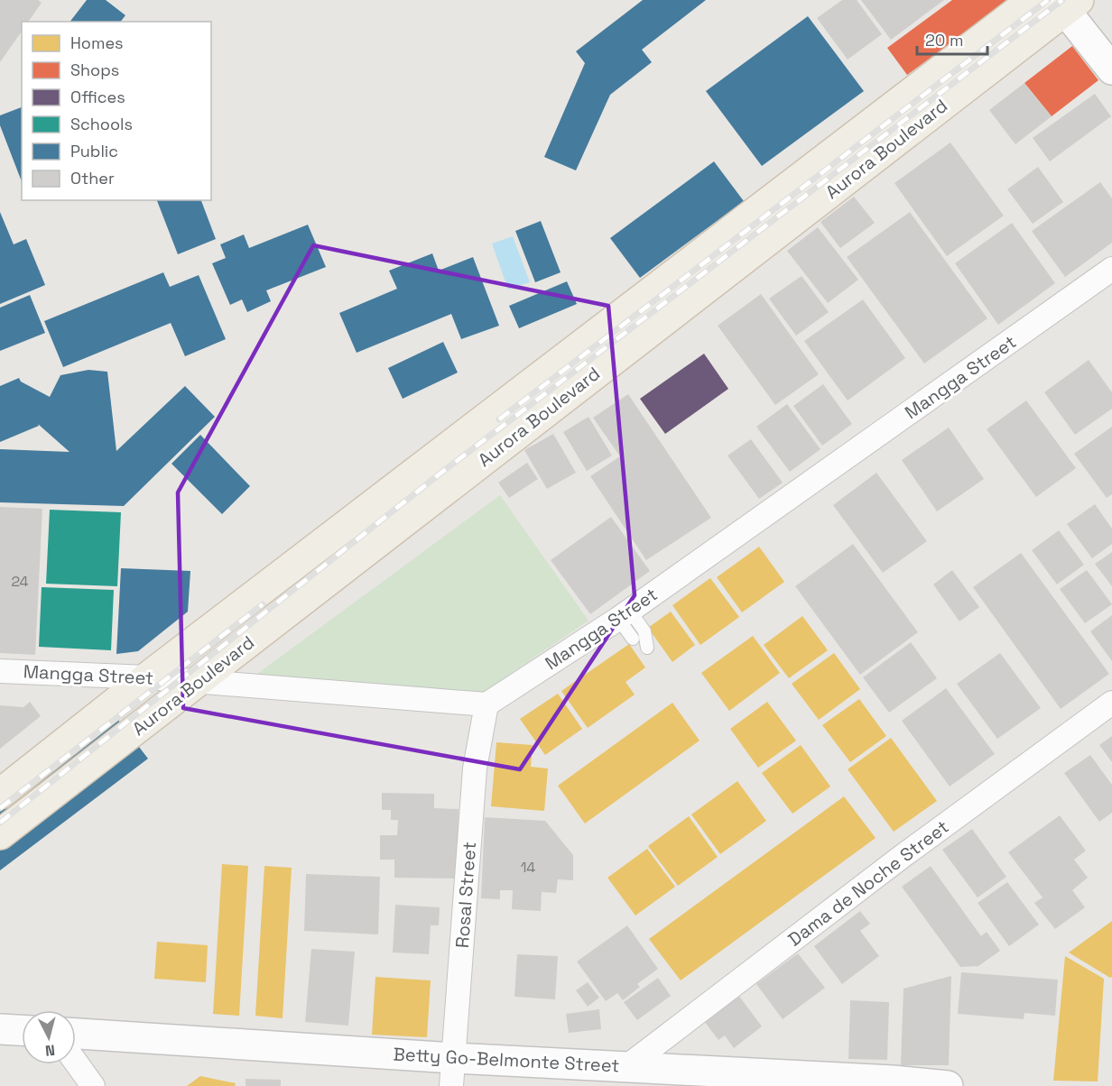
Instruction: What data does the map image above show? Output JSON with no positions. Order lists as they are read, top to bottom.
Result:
{
  "streets": {
    "main road": ["Aurora Boulevard"],
    "street": [
      "Mangga Street",
      "Dama de Noche Street",
      "Rosal Street",
      "Betty Go-Belmonte Street"
    ]
  },
  "crossings": [
    ["Aurora Boulevard", "Mangga Street"],
    ["Mangga Street", "Rosal Street"],
    ["Dama de Noche Street", "Betty Go-Belmonte Street"],
    ["Rosal Street", "Betty Go-Belmonte Street"]
  ],
  "house_numbers": ["24", "14"],
  "legend": [
    "Homes",
    "Shops",
    "Offices",
    "Schools",
    "Public",
    "Other"
  ],
  "scale_bar": "20 m",
  "north": "bottom"
}
